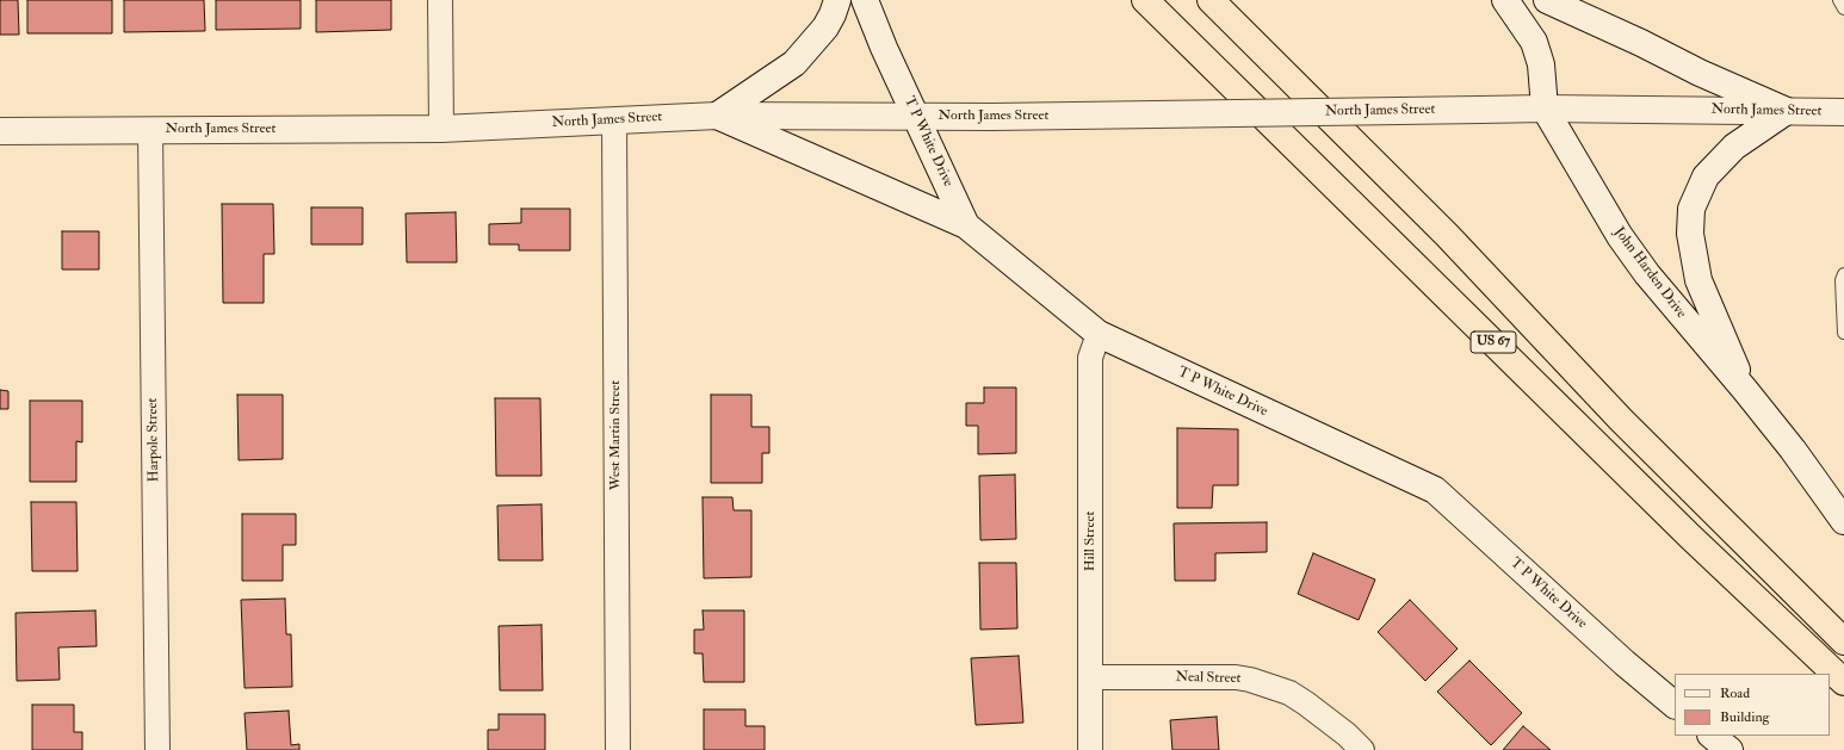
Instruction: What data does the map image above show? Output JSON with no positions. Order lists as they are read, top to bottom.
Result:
{
  "streets": {
    "highway": ["US 67"],
    "main road": ["North James Street", "T P White Drive", "John Harden Drive"],
    "street": [
      "West Martin Street",
      "Harpole Street",
      "Hill Street",
      "Neal Street"
    ]
  },
  "crossings": [
    ["North James Street", "T P White Drive"],
    ["North James Street", "John Harden Drive"],
    ["North James Street", "West Martin Street"],
    ["North James Street", "Harpole Street"],
    ["T P White Drive", "Hill Street"],
    ["Hill Street", "Neal Street"]
  ],
  "legend": ["Road", "Building"]
}
